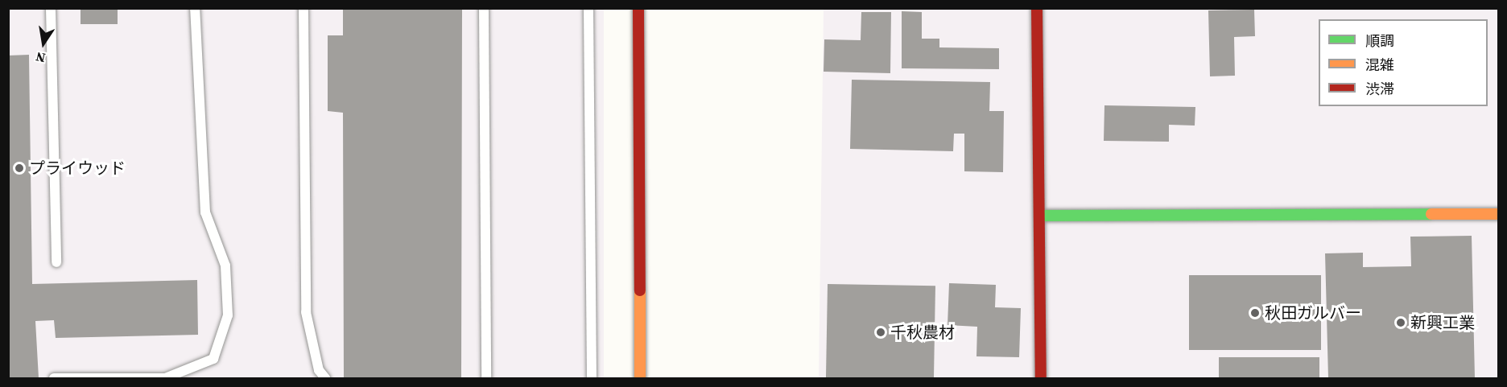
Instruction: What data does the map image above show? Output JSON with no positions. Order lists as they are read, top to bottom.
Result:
{
  "places": [
    "プライウッド",
    "秋田ガルバー",
    "新興工業",
    "千秋農材"
  ],
  "legend": ["順調", "混雑", "渋滞"],
  "north": "bottom"
}
